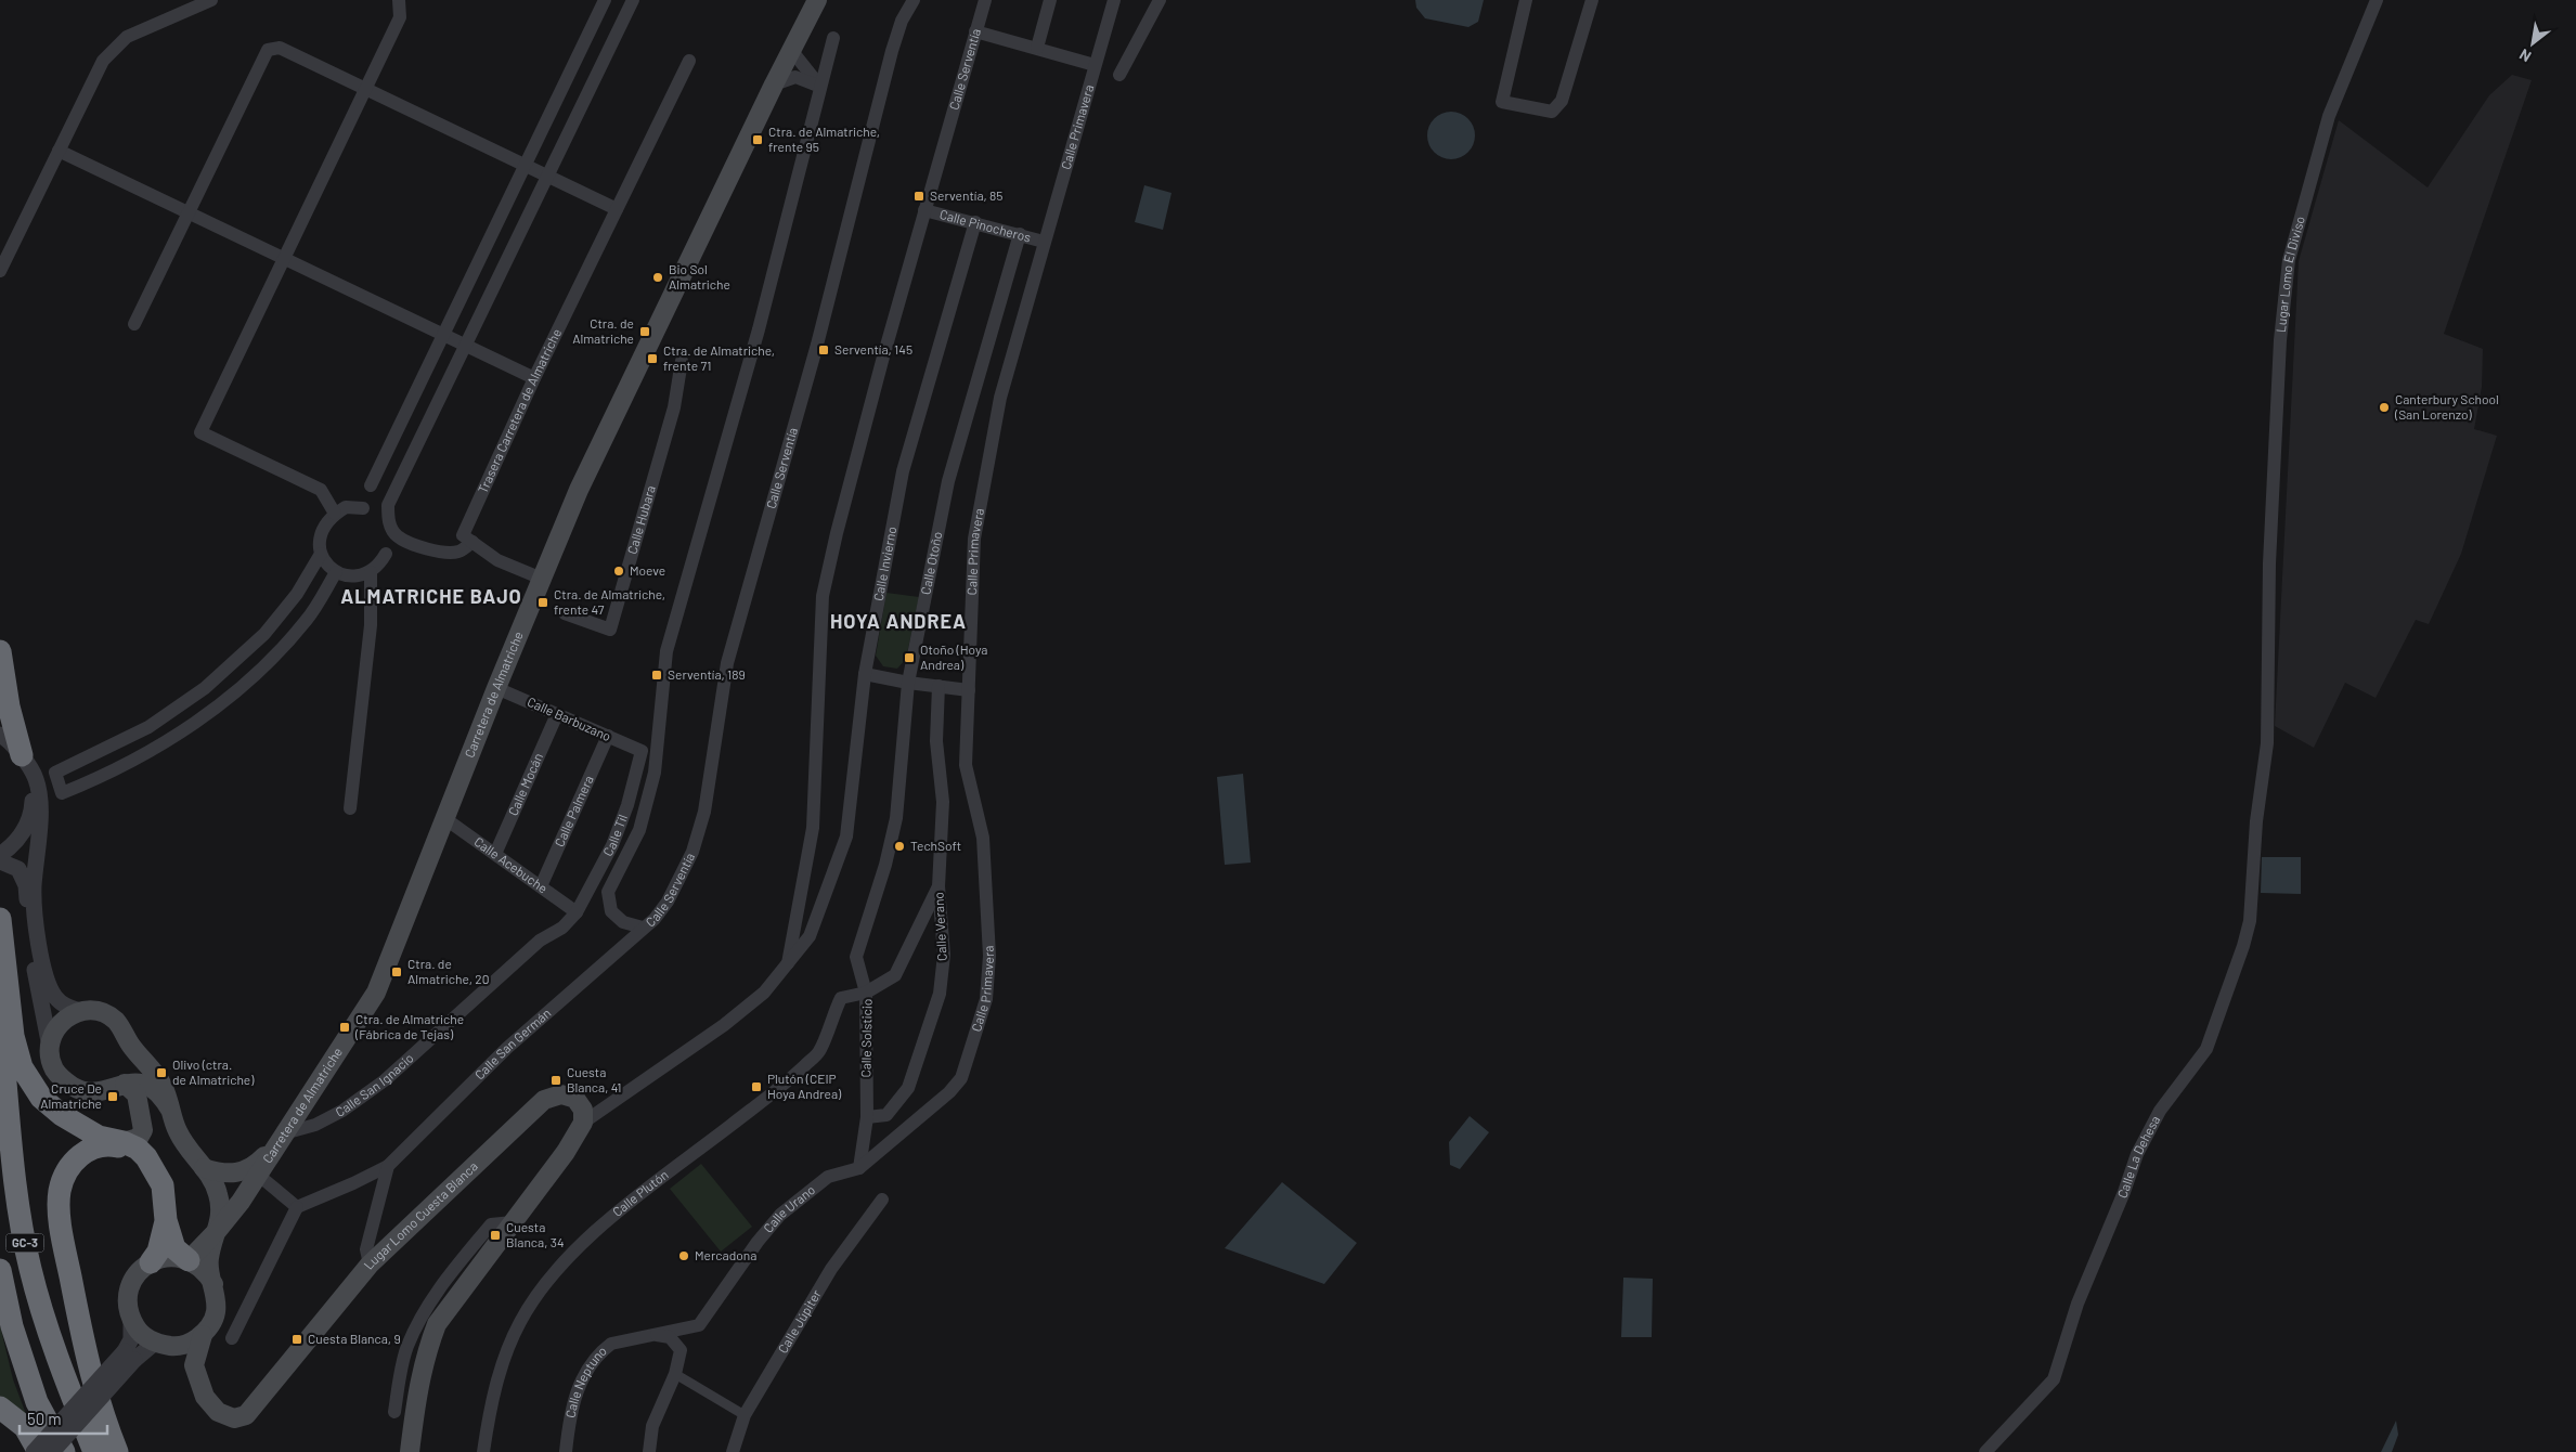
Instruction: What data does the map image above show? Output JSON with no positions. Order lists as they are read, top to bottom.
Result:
{
  "streets": {
    "highway": ["GC-3"],
    "main road": ["Carretera de Almatriche", "Lugar Lomo Cuesta Blanca"],
    "street": [
      "Calle Serventía",
      "Calle Primavera",
      "Calle Pinocheros",
      "Lugar Lomo El Diviso",
      "Trasera Carretera de Almatriche",
      "Calle Hubara",
      "Calle Invierno",
      "Calle Otoño",
      "Calle Barbuzano",
      "Calle Mocán",
      "Calle Palmera",
      "Calle Til",
      "Calle Acebuche",
      "Calle Verano",
      "Calle Solsticio",
      "Calle San Germán",
      "Calle San Ignacio",
      "Calle La Dehesa",
      "Calle Plutón",
      "Calle Urano",
      "Calle Júpiter",
      "Calle Neptuno"
    ]
  },
  "crossings": [
    ["Calle Serventía", "Calle Pinocheros"],
    ["Calle Serventía", "Calle Invierno"],
    ["Calle Serventía", "Calle San Germán"],
    ["Calle Serventía", "Lugar Lomo Cuesta Blanca"],
    ["Calle Primavera", "Calle Pinocheros"],
    ["Calle Primavera", "Calle Urano"],
    ["Calle Pinocheros", "Calle Invierno"],
    ["Calle Pinocheros", "Calle Otoño"],
    ["Lugar Lomo El Diviso", "Calle La Dehesa"],
    ["Calle Otoño", "Calle Solsticio"],
    ["Calle Otoño", "Calle Plutón"],
    ["Carretera de Almatriche", "Calle Barbuzano"],
    ["Carretera de Almatriche", "Calle Acebuche"],
    ["Carretera de Almatriche", "Calle San Ignacio"],
    ["Calle Barbuzano", "Calle Mocán"],
    ["Calle Barbuzano", "Calle Palmera"],
    ["Calle Barbuzano", "Calle Til"],
    ["Calle Mocán", "Calle Acebuche"],
    ["Calle Palmera", "Calle Acebuche"],
    ["Calle Til", "Calle Acebuche"],
    ["Calle Til", "Calle San Ignacio"],
    ["Calle Acebuche", "Calle San Ignacio"],
    ["Calle Verano", "Calle Solsticio"],
    ["Calle Solsticio", "Calle Plutón"],
    ["Calle Urano", "Calle Neptuno"]
  ],
  "districts": ["ALMATRICHE BAJO", "HOYA ANDREA"],
  "places": {
    "transit": [
      "Ctra. de Almatriche, frente 95",
      "Serventía, 85",
      "Ctra. de Almatriche",
      "Serventía, 145",
      "Ctra. de Almatriche, frente 71",
      "Ctra. de Almatriche, frente 47",
      "Otoño (Hoya Andrea)",
      "Serventía, 189",
      "Ctra. de Almatriche, 20",
      "Ctra. de Almatriche (Fábrica de Tejas)",
      "Olivo (ctra. de Almatriche)",
      "Cuesta Blanca, 41",
      "Plutón (CEIP Hoya Andrea)",
      "Cruce De Almatriche",
      "Cuesta Blanca, 34",
      "Cuesta Blanca, 9"
    ],
    "other": [
      "Bio Sol Almatriche",
      "Canterbury School (San Lorenzo)",
      "Moeve",
      "TechSoft",
      "Mercadona"
    ]
  },
  "scale_bar": "50 m",
  "north": "bottom left"
}
